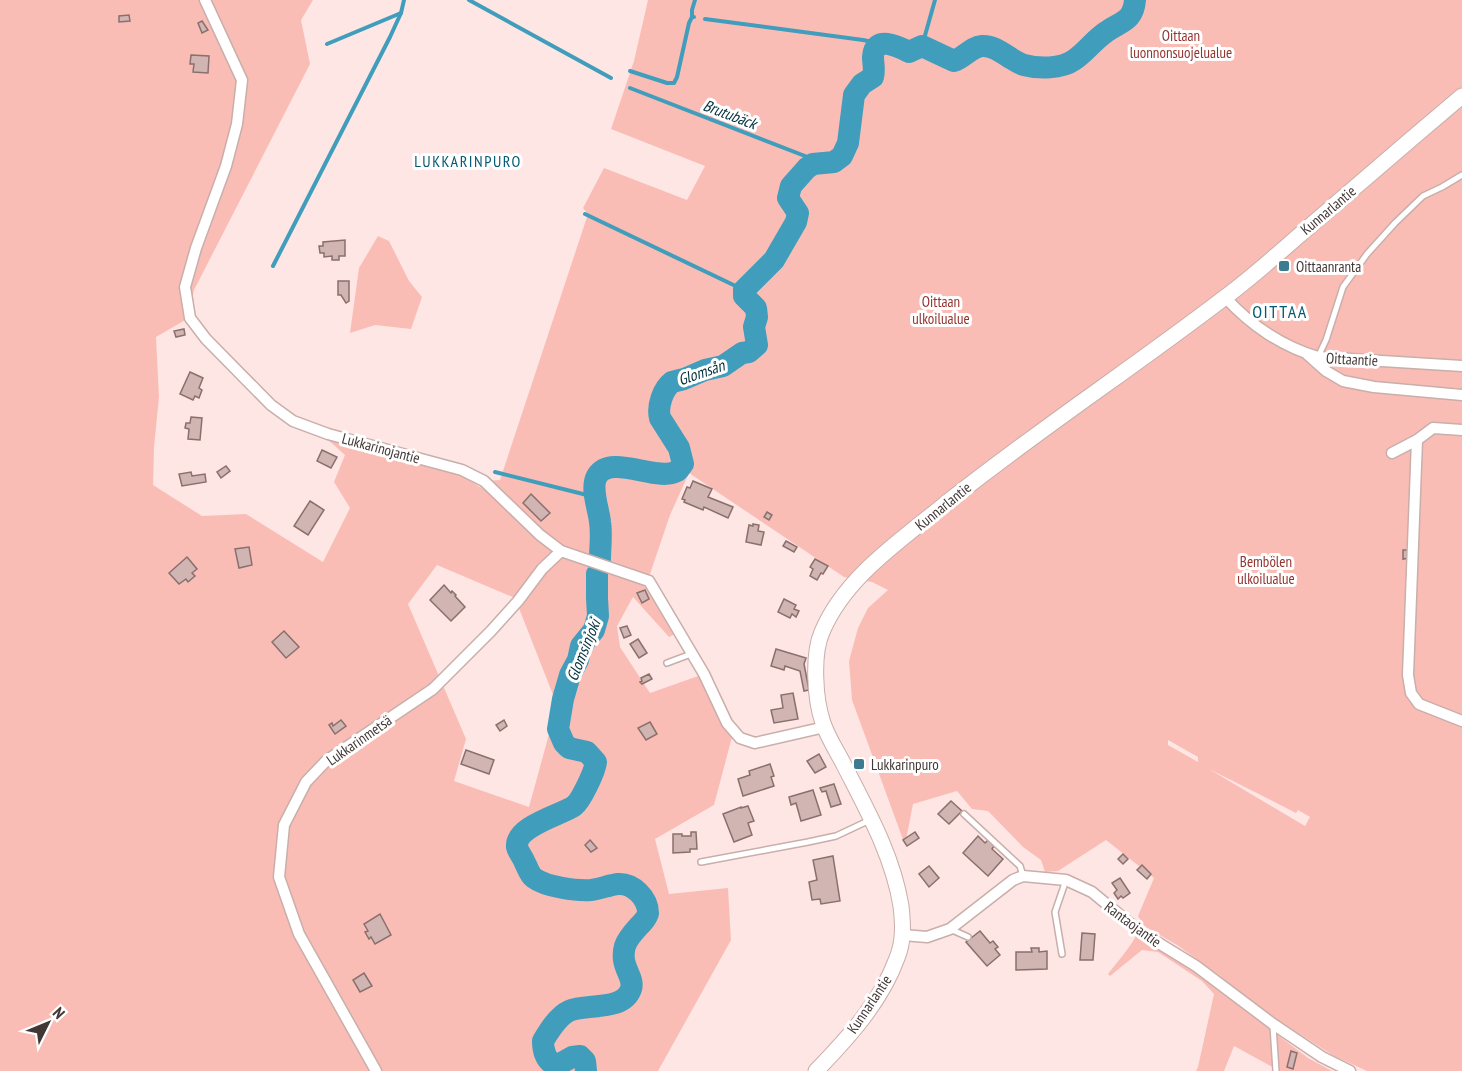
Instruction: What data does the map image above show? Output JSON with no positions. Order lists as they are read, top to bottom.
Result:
{
  "streets": {
    "main road": ["Kunnarlantie"],
    "street": [
      "Oittaantie",
      "Lukkarinojantie",
      "Lukkarinmetsä",
      "Rantaojantie"
    ]
  },
  "crossings": [
    ["Kunnarlantie", "Oittaantie"],
    ["Kunnarlantie", "Lukkarinojantie"],
    ["Lukkarinojantie", "Lukkarinmetsä"]
  ],
  "districts": ["LUKKARINPURO", "OITTAA"],
  "water": ["Brutubäck", "Glomsån", "Glomsinjoki"],
  "parks": ["Oittaan luonnonsuojelualue", "Oittaan ulkoilualue", "Bembölen ulkoilualue"],
  "places": {
    "transit": ["Oittaanranta", "Lukkarinpuro"]
  },
  "north": "top right"
}
